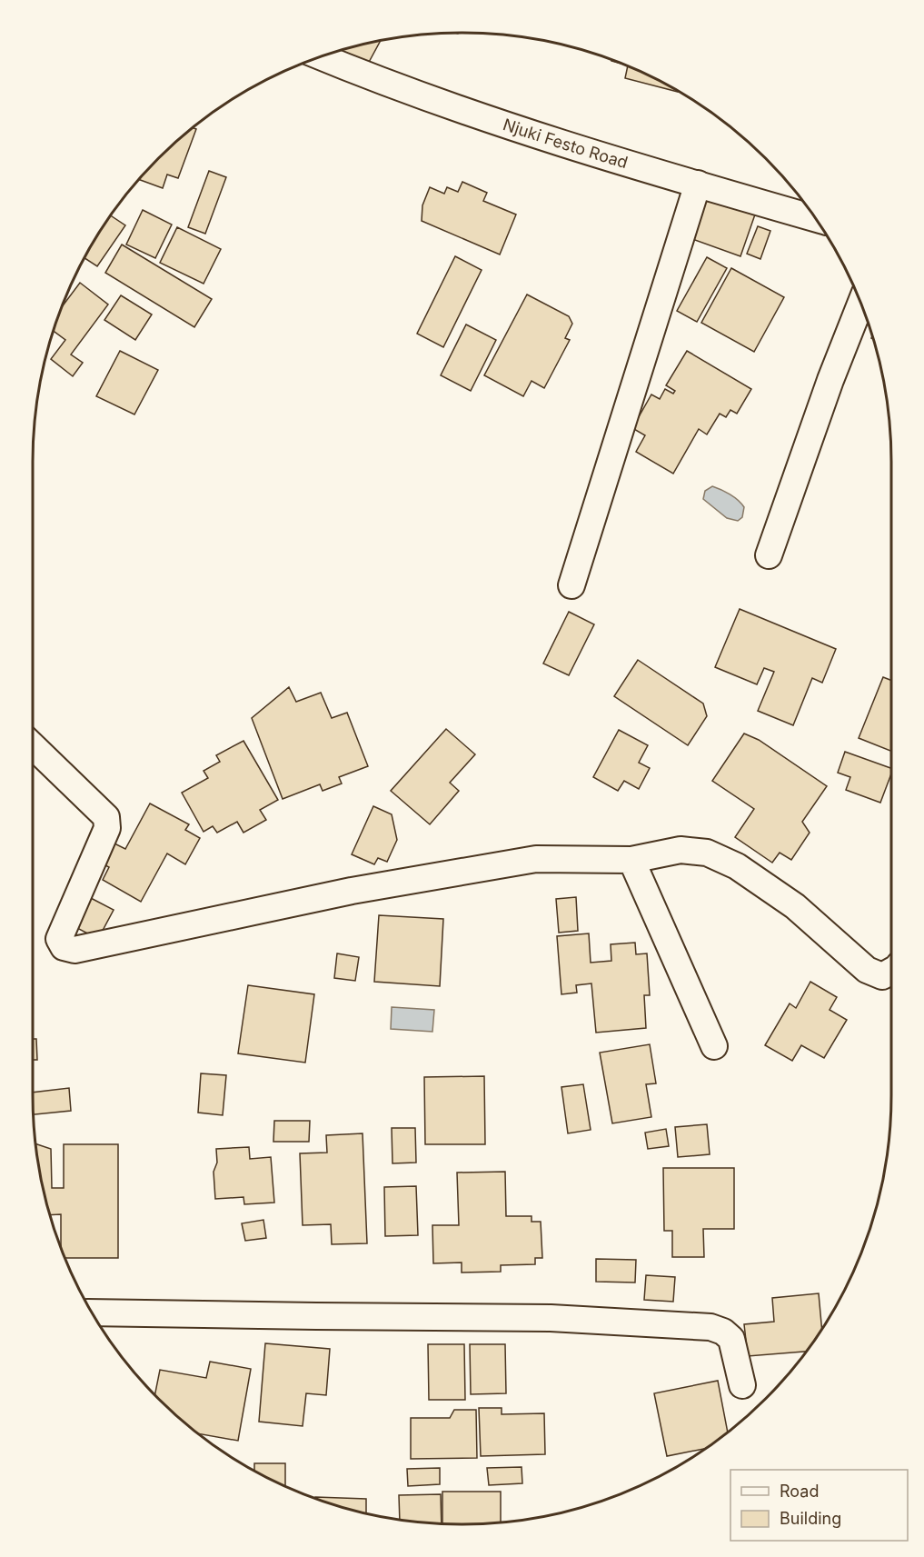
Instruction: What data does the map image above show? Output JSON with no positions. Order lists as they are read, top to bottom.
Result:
{
  "streets": {
    "street": ["Njuki Festo Road"]
  },
  "legend": ["Road", "Building"]
}
